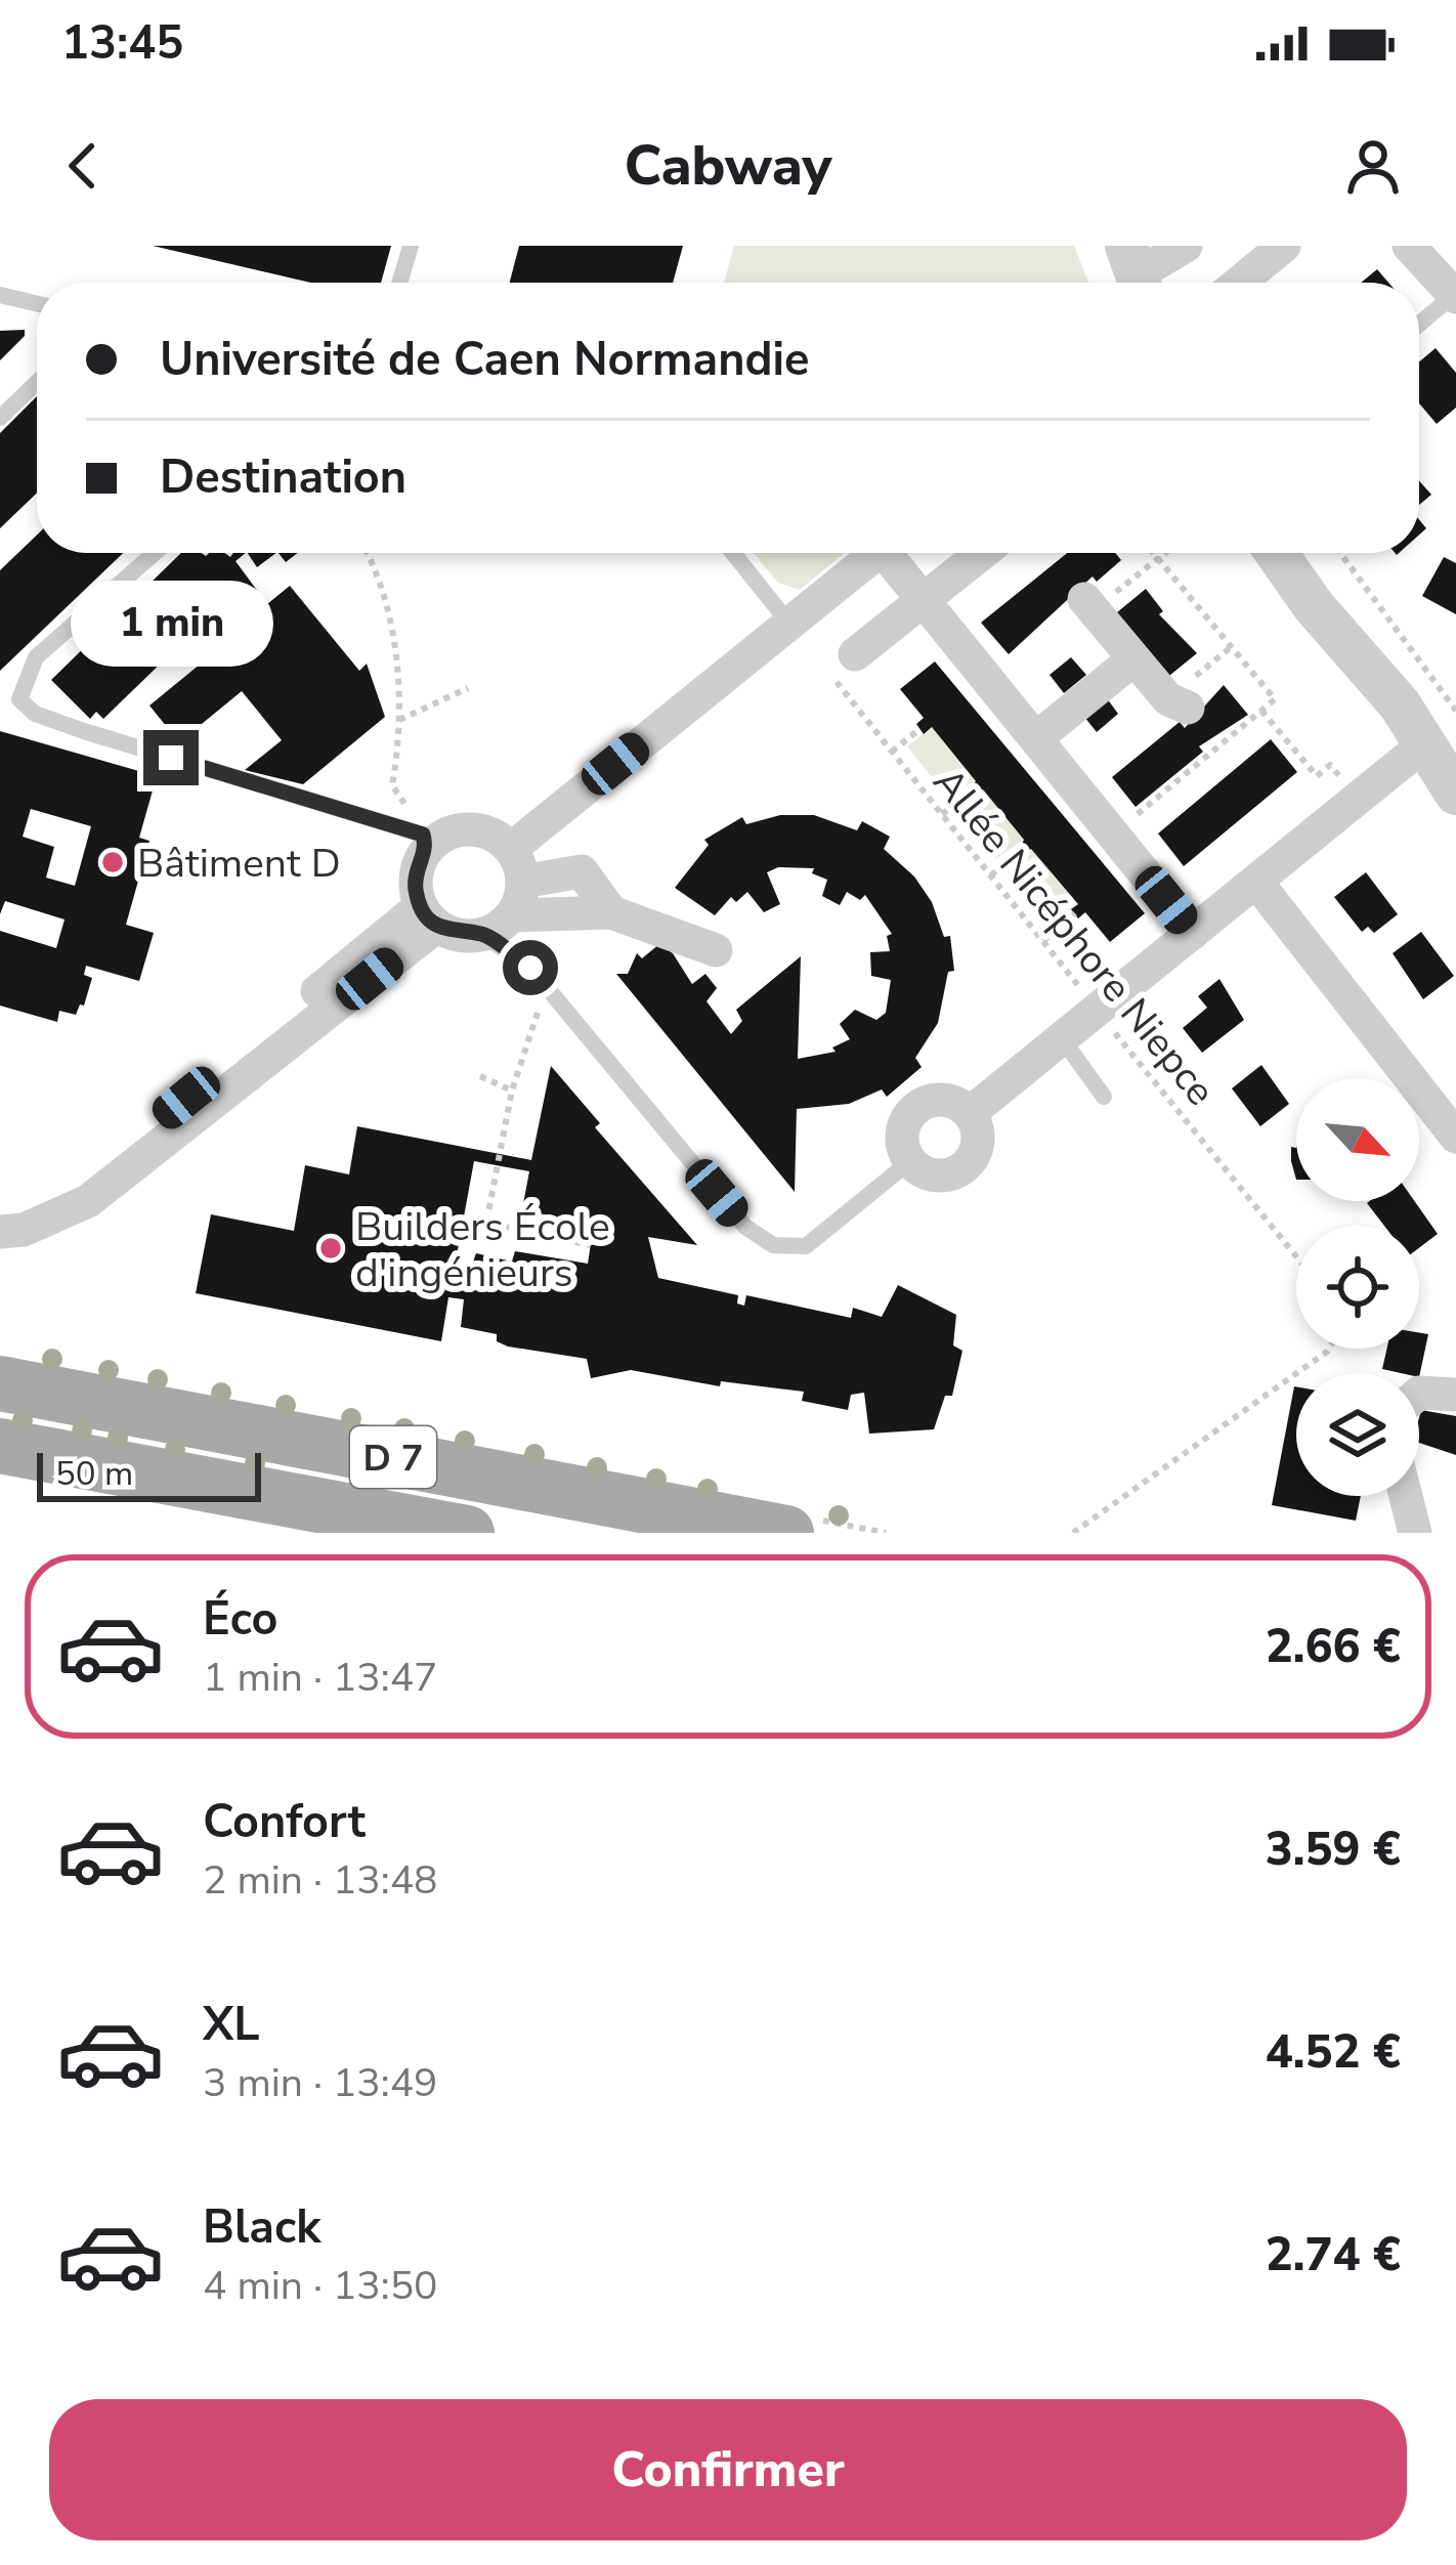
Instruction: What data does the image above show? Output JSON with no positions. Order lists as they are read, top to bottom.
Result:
{
  "streets": {
    "main road": ["D 7"],
    "path": ["Allée Nicéphore Niepce"]
  },
  "places": ["Bâtiment D", "Builders École d'ingénieurs"],
  "scale_bar": "50 m",
  "north": "bottom right",
  "page": {
    "status": "13:45",
    "header": "Cabway",
    "banner": ["Université de Caen Normandie", "Destination"],
    "bubble": "1 min",
    "scale": "50 m",
    "list": [
      {
        "name": "Éco",
        "note": "1 min · 13:47",
        "value": "2.66 €"
      },
      {
        "name": "Confort",
        "note": "2 min · 13:48",
        "value": "3.59 €"
      },
      {
        "name": "XL",
        "note": "3 min · 13:49",
        "value": "4.52 €"
      },
      {
        "name": "Black",
        "note": "4 min · 13:50",
        "value": "2.74 €"
      }
    ],
    "buttons": "Confirmer"
  }
}
